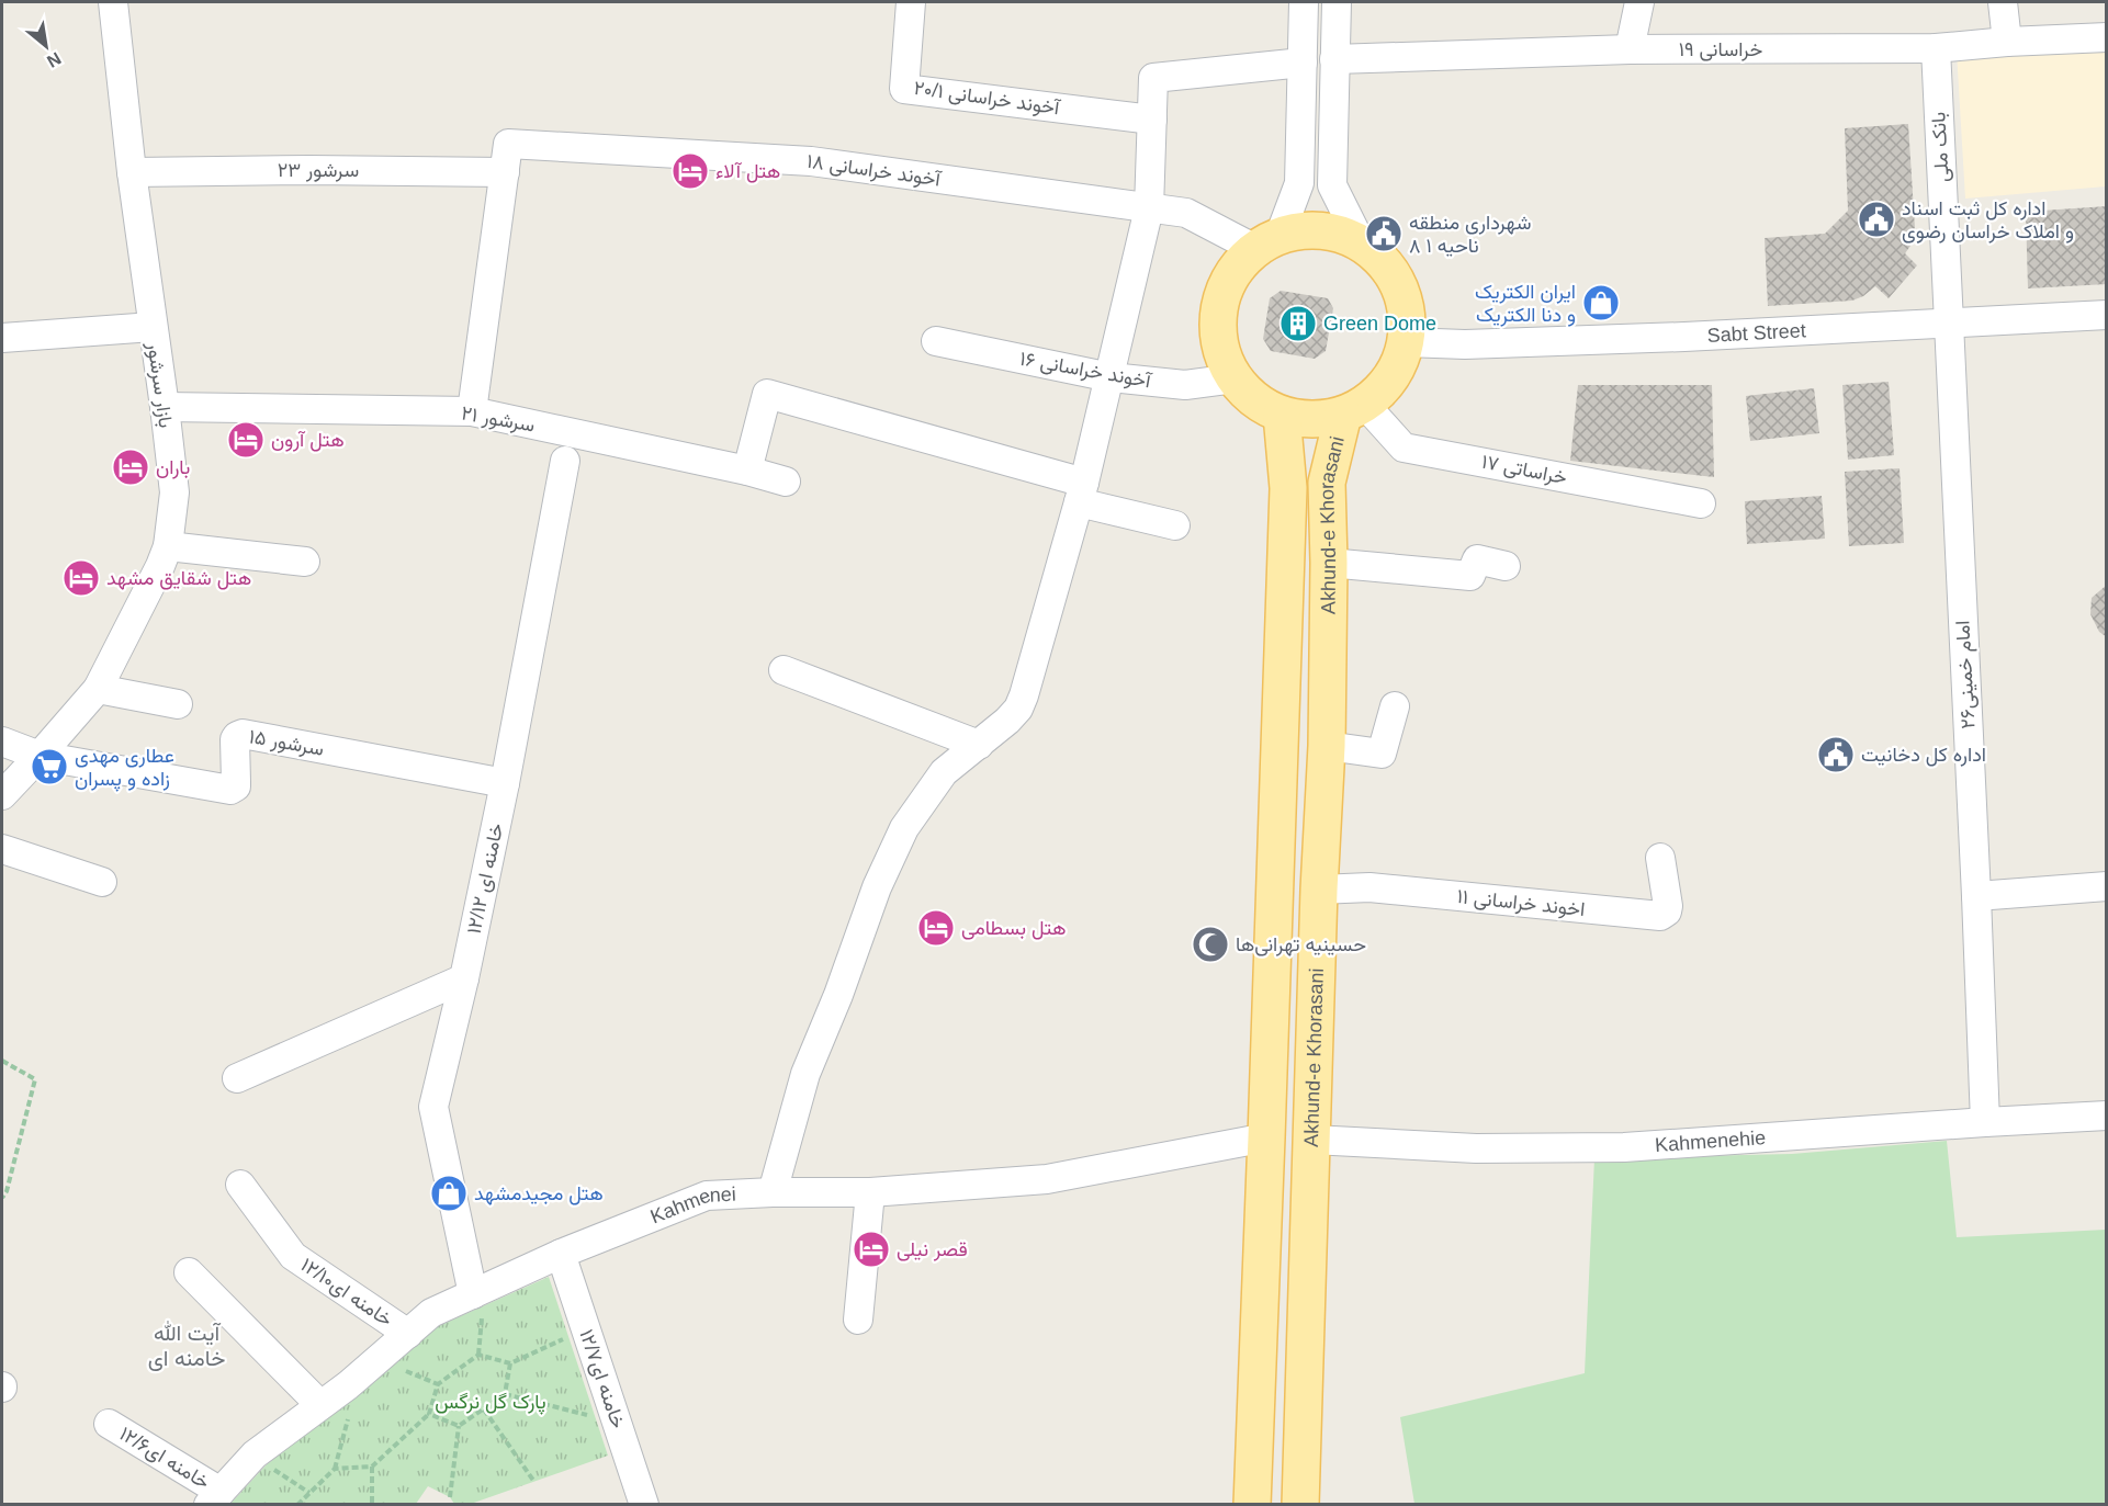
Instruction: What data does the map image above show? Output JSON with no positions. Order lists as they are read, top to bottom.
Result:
{
  "streets": {
    "main road": ["Akhund-e Khorasani"],
    "street": [
      "خراسانی ۱۹",
      "آخوند خراسانی ۲۰/۱",
      "بانک ملی",
      "سرشور ۲۳",
      "آخوند خراسانی ۱۸",
      "Sabt Street",
      "آخوند خراسانی ۱۶",
      "بازار سرشور",
      "سرشور ۲۱",
      "خراساتی ۱۷",
      "امام خمینی۲۶",
      "سرشور ۱۵",
      "خامنه ای ۱۲/۱۲",
      "اخوند خراسانی ۱۱",
      "Kahmenehie",
      "Kahmenei",
      "خامنه ای۱۲/۱۰",
      "خامنه ای۱۲/۷",
      "خامنه ای۱۲/۶"
    ]
  },
  "crossings": [
    ["خراسانی ۱۹", "بانک ملی"],
    ["بانک ملی", "Sabt Street"],
    ["بانک ملی", "امام خمینی۲۶"],
    ["سرشور ۲۳", "آخوند خراسانی ۱۸"],
    ["سرشور ۲۳", "بازار سرشور"],
    ["آخوند خراسانی ۱۸", "Sabt Street"],
    ["آخوند خراسانی ۱۸", "آخوند خراسانی ۱۶"],
    ["آخوند خراسانی ۱۸", "خراساتی ۱۷"],
    ["آخوند خراسانی ۱۸", "Akhund-e Khorasani"],
    ["Sabt Street", "آخوند خراسانی ۱۶"],
    ["Sabt Street", "خراساتی ۱۷"],
    ["Sabt Street", "Akhund-e Khorasani"],
    ["Sabt Street", "امام خمینی۲۶"],
    ["آخوند خراسانی ۱۶", "خراساتی ۱۷"],
    ["آخوند خراسانی ۱۶", "Akhund-e Khorasani"],
    ["بازار سرشور", "سرشور ۲۱"],
    ["بازار سرشور", "سرشور ۱۵"],
    ["خراساتی ۱۷", "Akhund-e Khorasani"],
    ["Akhund-e Khorasani", "اخوند خراسانی ۱۱"],
    ["Akhund-e Khorasani", "Kahmenehie"],
    ["امام خمینی۲۶", "Kahmenehie"],
    ["سرشور ۱۵", "خامنه ای ۱۲/۱۲"],
    ["خامنه ای ۱۲/۱۲", "Kahmenei"],
    ["Kahmenei", "خامنه ای۱۲/۱۰"],
    ["Kahmenei", "خامنه ای۱۲/۷"],
    ["Kahmenei", "خامنه ای۱۲/۶"]
  ],
  "districts": ["آیت الله خامنه ای"],
  "parks": ["پارک گل نرگس"],
  "places": {
    "hotel": [
      "هتل آلاء",
      "هتل آرون",
      "باران",
      "هتل شقایق مشهد",
      "هتل بسطامی",
      "قصر نیلی"
    ],
    "public building": ["اداره کل ثبت اسناد و املاک خراسان رضوی", "شهرداری منطقه ۸ ناحیه ۱", "اداره کل دخانیت"],
    "shop": ["ایران الکتریک و دنا الکتریک", "هتل مجيدمشهد"],
    "building": ["Green Dome"],
    "supermarket": ["عطاری مهدی زاده و پسران"],
    "mosque": ["حسینیه تهرانی‌ها"]
  },
  "north": "bottom right"
}
